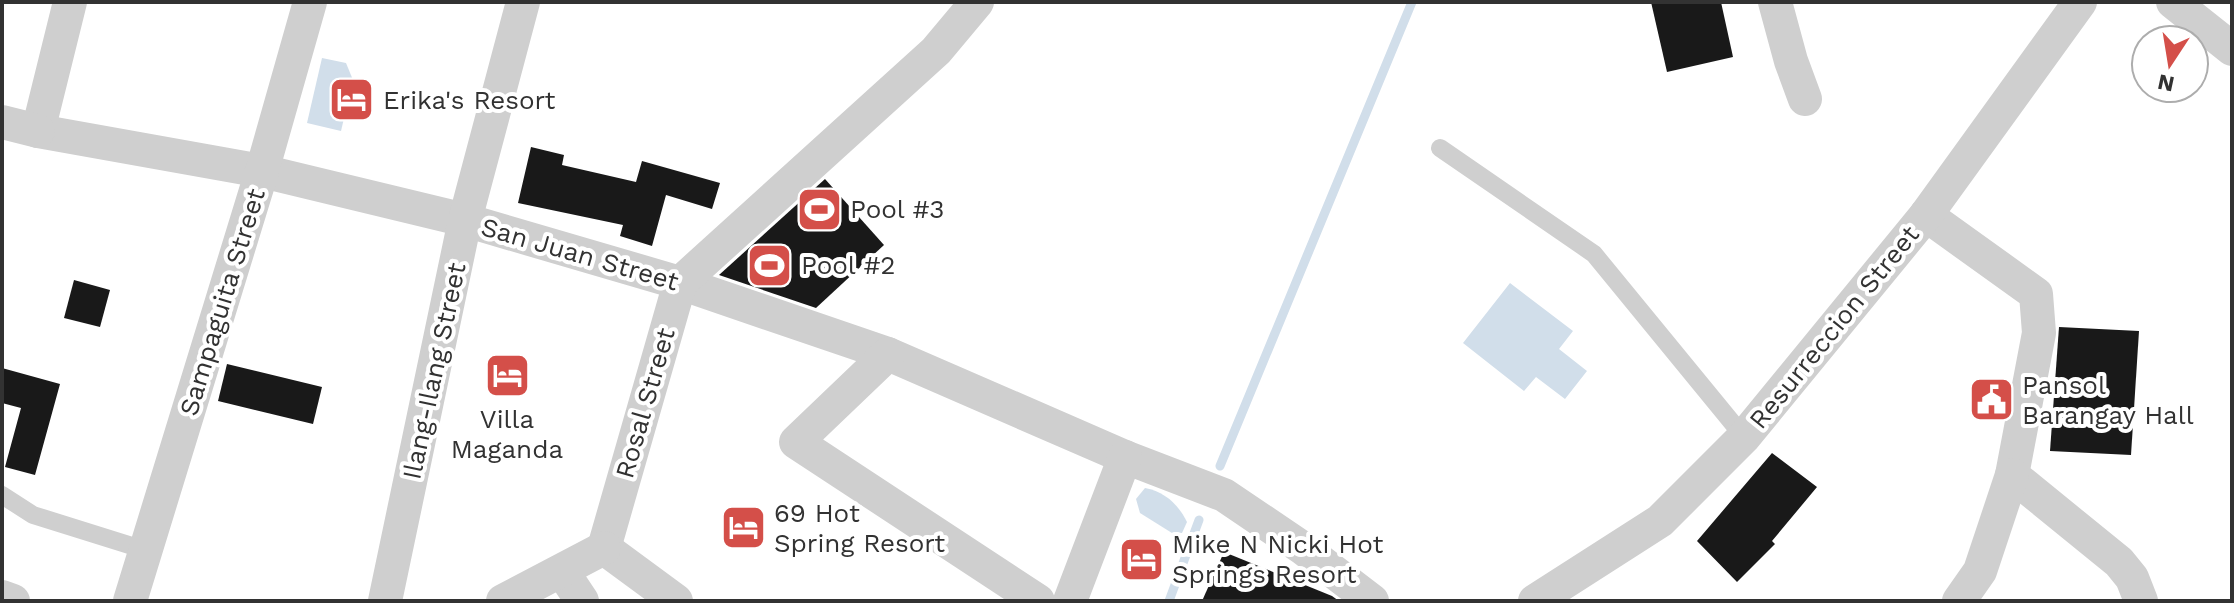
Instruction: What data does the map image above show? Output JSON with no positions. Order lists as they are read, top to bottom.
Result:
{
  "streets": {
    "street": [
      "San Juan Street",
      "Sampaguita Street",
      "Resurreccion Street",
      "Ilang-Ilang Street",
      "Rosal Street"
    ]
  },
  "crossings": [
    ["San Juan Street", "Sampaguita Street"],
    ["San Juan Street", "Ilang-Ilang Street"],
    ["San Juan Street", "Rosal Street"]
  ],
  "places": {
    "hotel": [
      "Erika's Resort",
      "Villa Maganda",
      "69 Hot Spring Resort",
      "Mike N Nicki Hot Springs Resort"
    ],
    "sports": ["Pool #3", "Pool #2"],
    "public building": ["Pansol Barangay Hall"]
  },
  "north": "bottom"
}
